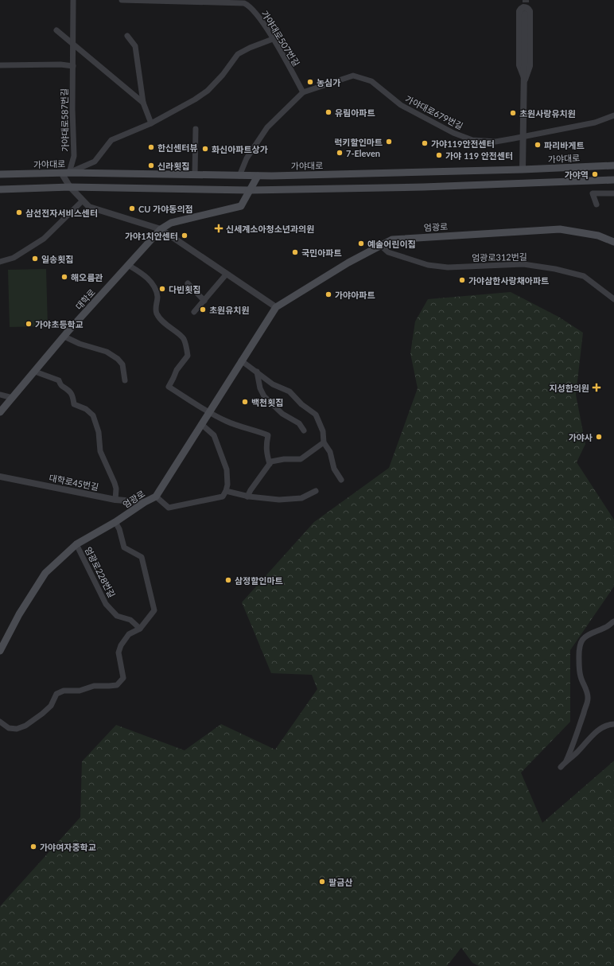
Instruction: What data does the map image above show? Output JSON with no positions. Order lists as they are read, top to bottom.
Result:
{
  "streets": {
    "main road": ["가야대로", "엄광로", "대학로"],
    "street": [
      "가야대로507번길",
      "가야대로679번길",
      "가야대로587번길",
      "엄광로312번길",
      "대학로45번길",
      "엄광로228번길"
    ]
  },
  "crossings": [
    ["가야대로507번길", "가야대로679번길"],
    ["가야대로679번길", "가야대로"],
    ["가야대로587번길", "가야대로"],
    ["가야대로", "대학로"],
    ["엄광로", "엄광로312번길"],
    ["엄광로", "대학로45번길"],
    ["엄광로", "엄광로228번길"]
  ],
  "places": {
    "other": [
      "농심가",
      "유림아파트",
      "초원사랑유치원",
      "럭키할인마트",
      "가야119안전센터",
      "파리바게트",
      "한신센터뷰",
      "화신아파트상가",
      "7-Eleven",
      "가야 119 안전센터",
      "신라횟집",
      "가야역",
      "CU 가야동의점",
      "삼선전자서비스센터",
      "가야1치안센터",
      "예솔어린이집",
      "국민아파트",
      "일송횟집",
      "해오름관",
      "가야삼한사랑채아파트",
      "다빈횟집",
      "가야아파트",
      "초원유치원",
      "가야초등학교",
      "백천횟집",
      "가야사",
      "삼정할인마트",
      "가야여자중학교",
      "팔금산"
    ],
    "health": ["신세계소아청소년과의원", "지성한의원"]
  }
}
